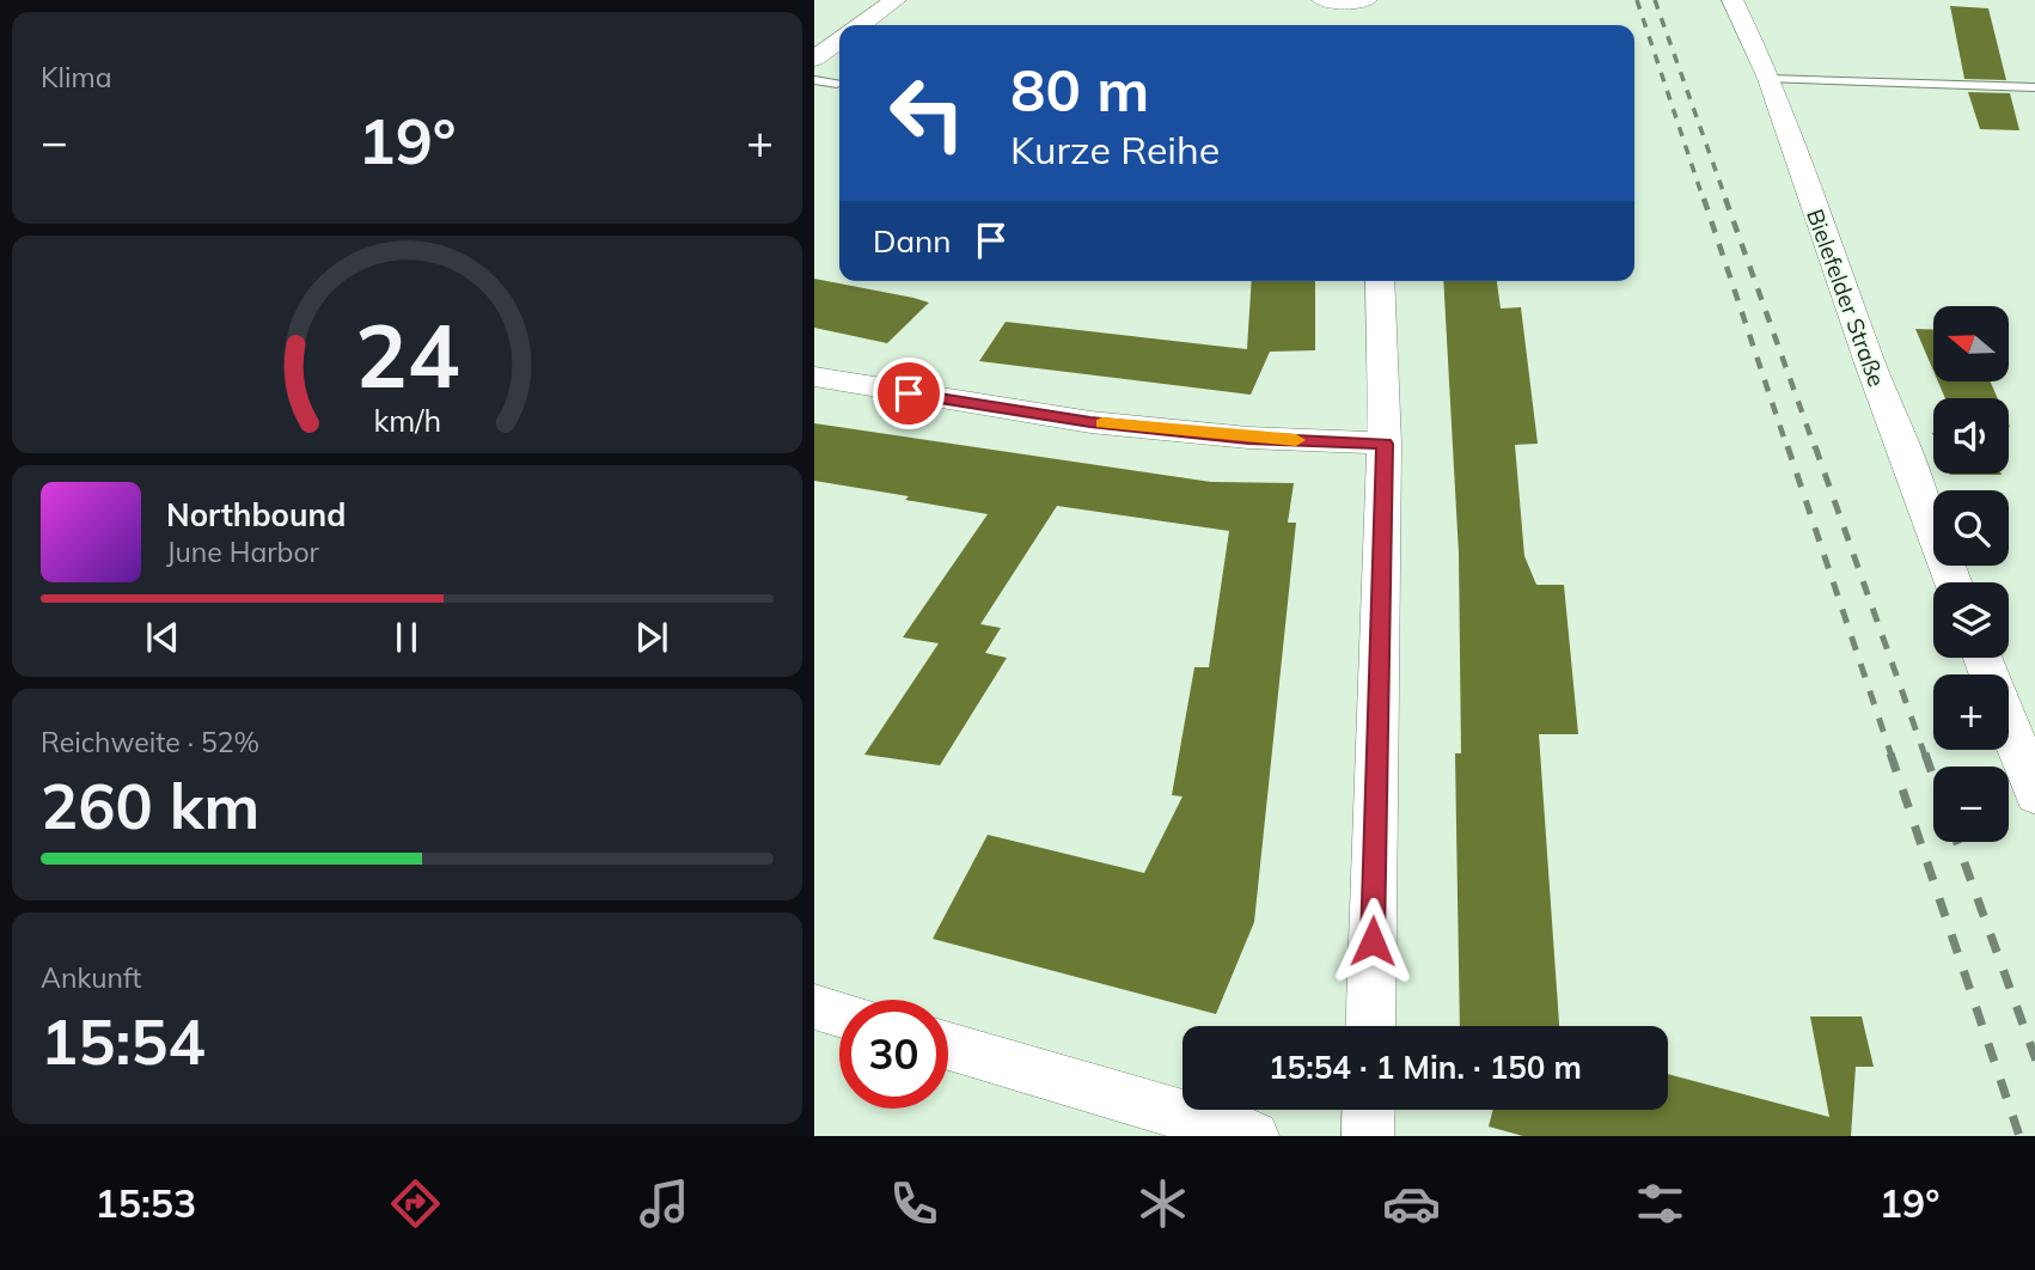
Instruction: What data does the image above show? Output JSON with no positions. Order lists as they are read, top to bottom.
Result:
{
  "streets": {
    "street": ["Bielefelder Straße"]
  },
  "north": "left",
  "page": {
    "tile": [
      "Klima",
      ["Reichweite · 52%", "260 km"],
      ["Ankunft", "15:54"]
    ],
    "turn": ["80 m", "Kurze Reihe"],
    "heat": ["−", "19°", "+"],
    "then": "Dann",
    "map_buttons": ["+", "−"],
    "song": ["Northbound", "June Harbor"],
    "limit": "30",
    "trip": "15:54 · 1 Min. · 150 m",
    "tabs": ["15:53", "19°"],
    "gauge": ["24", "km/h"]
  }
}
